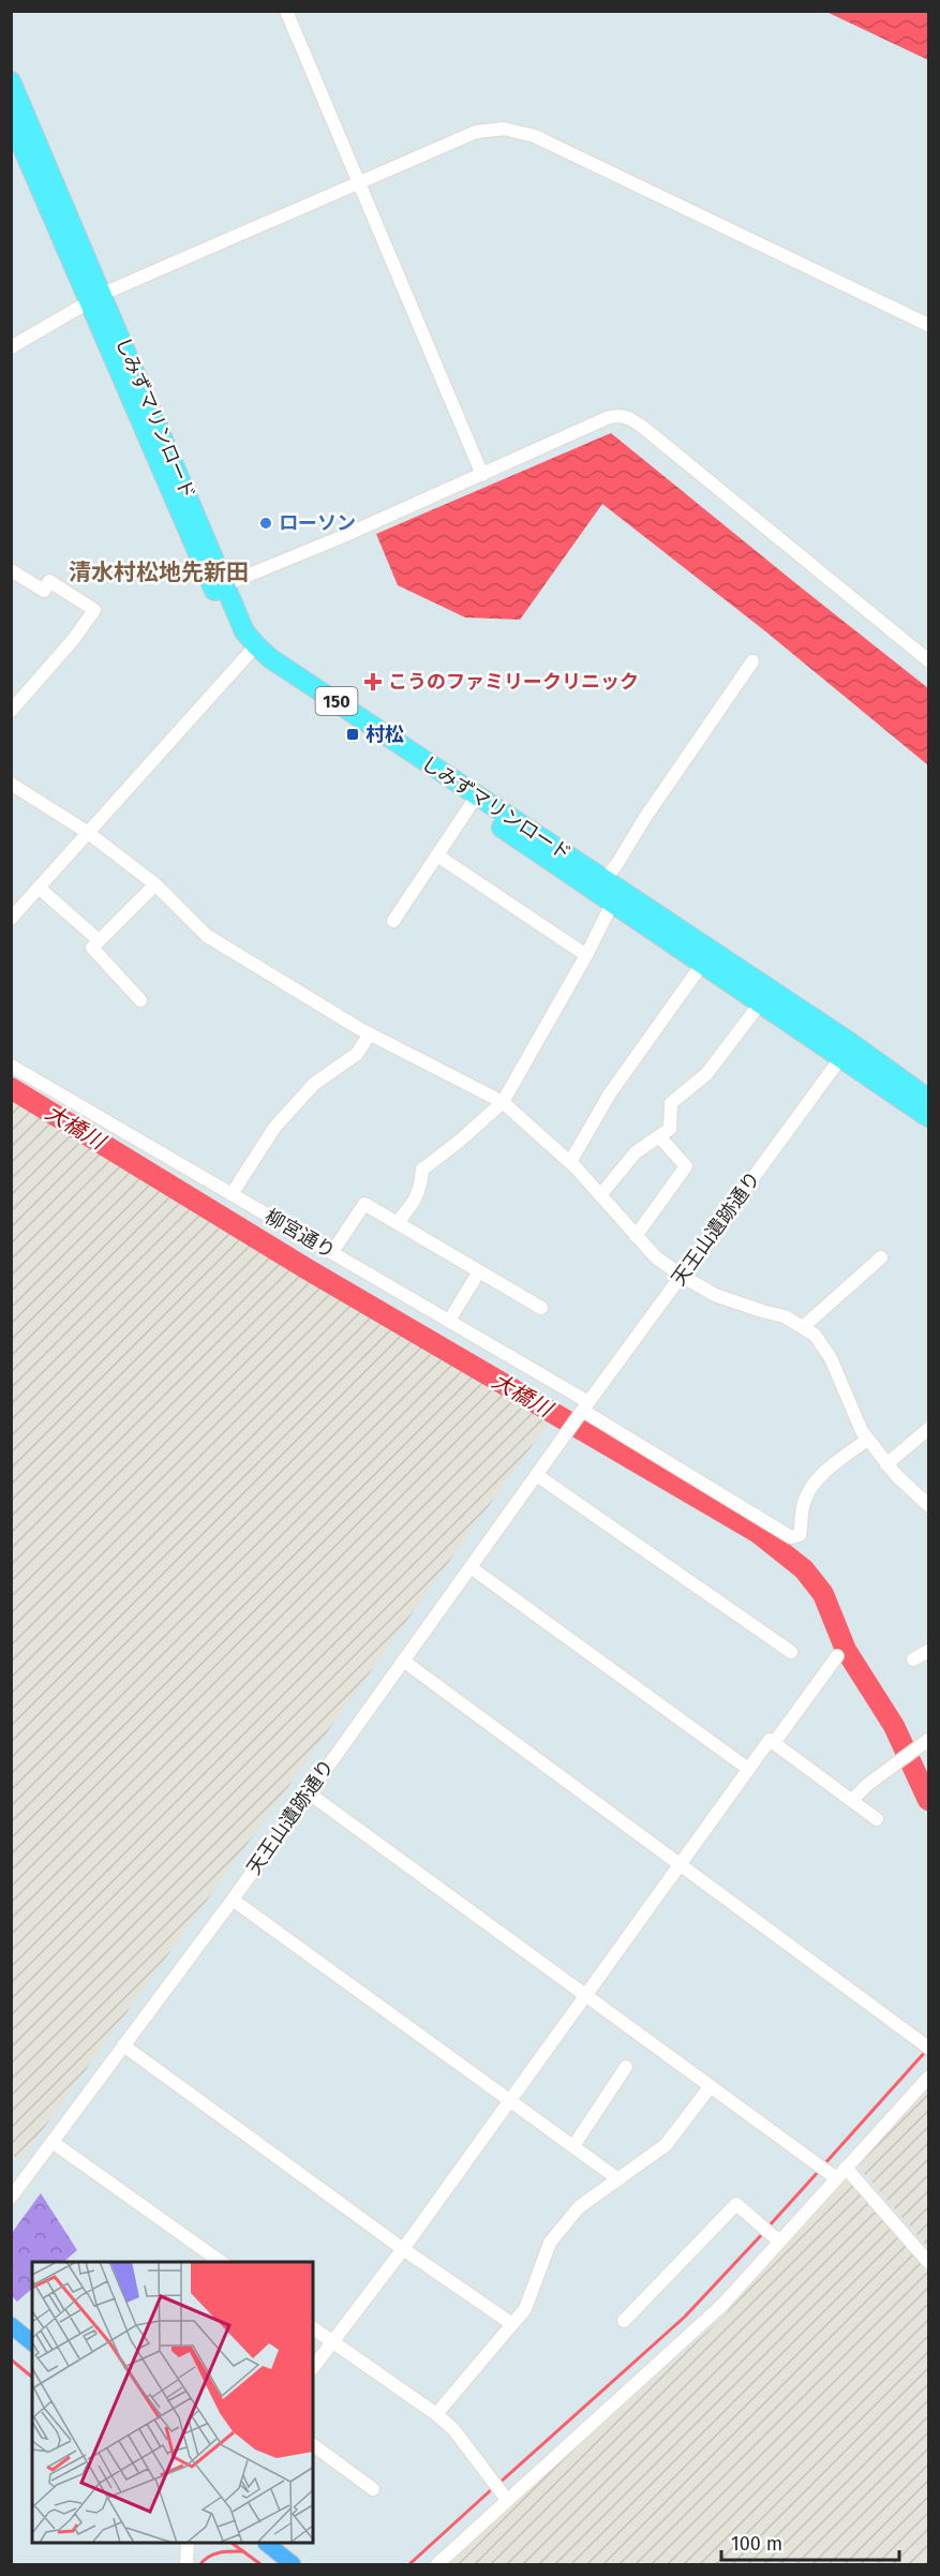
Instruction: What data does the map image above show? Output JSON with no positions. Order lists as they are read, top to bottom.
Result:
{
  "streets": {
    "highway": ["しみずマリンロード", "150"],
    "street": ["天王山遺跡通り", "柳宮通り"]
  },
  "crossings": [
    ["しみずマリンロード", "天王山遺跡通り"],
    ["天王山遺跡通り", "柳宮通り"]
  ],
  "districts": ["清水村松地先新田"],
  "water": ["大橋川"],
  "places": {
    "other": ["ローソン"],
    "health": ["こうのファミリークリニック"],
    "transit": ["村松"]
  },
  "scale_bar": "100 m"
}
